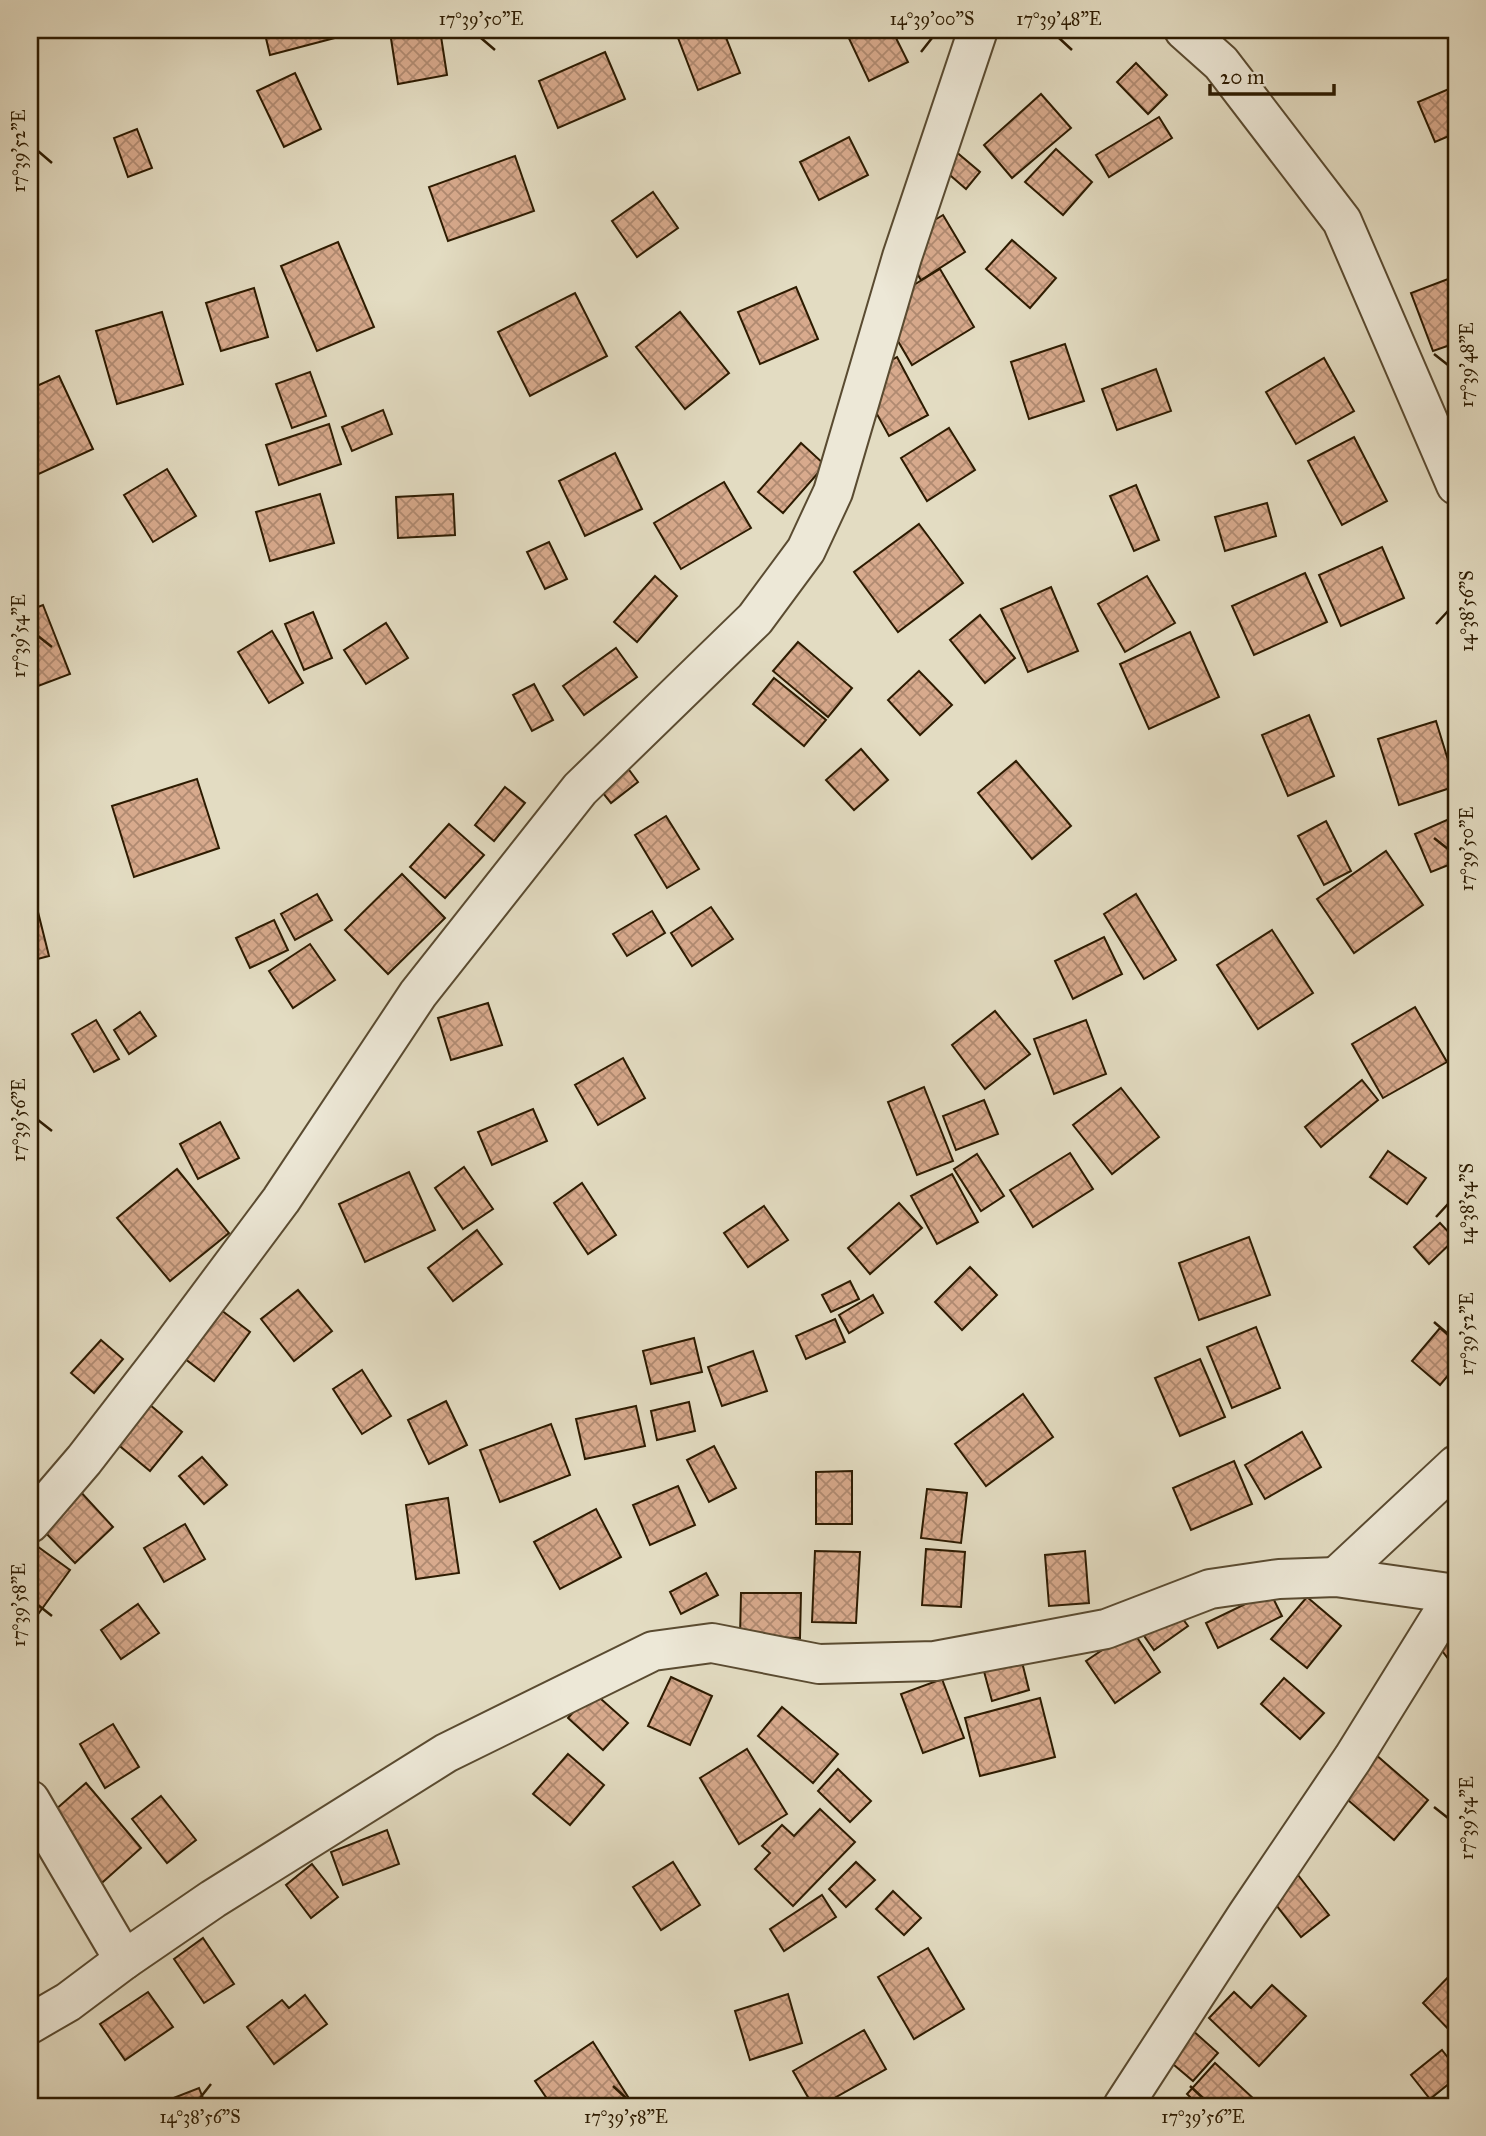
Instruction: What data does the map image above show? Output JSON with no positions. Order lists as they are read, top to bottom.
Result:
{
  "scale_bar": "20 m",
  "coordinates": [
    "17°39'50\"E",
    "14°39'00\"S",
    "17°39'48\"E",
    "17°39'52\"E",
    "14°38'56\"S",
    "17°39'54\"E",
    "17°39'56\"E",
    "14°38'54\"S",
    "17°39'58\"E"
  ]
}
